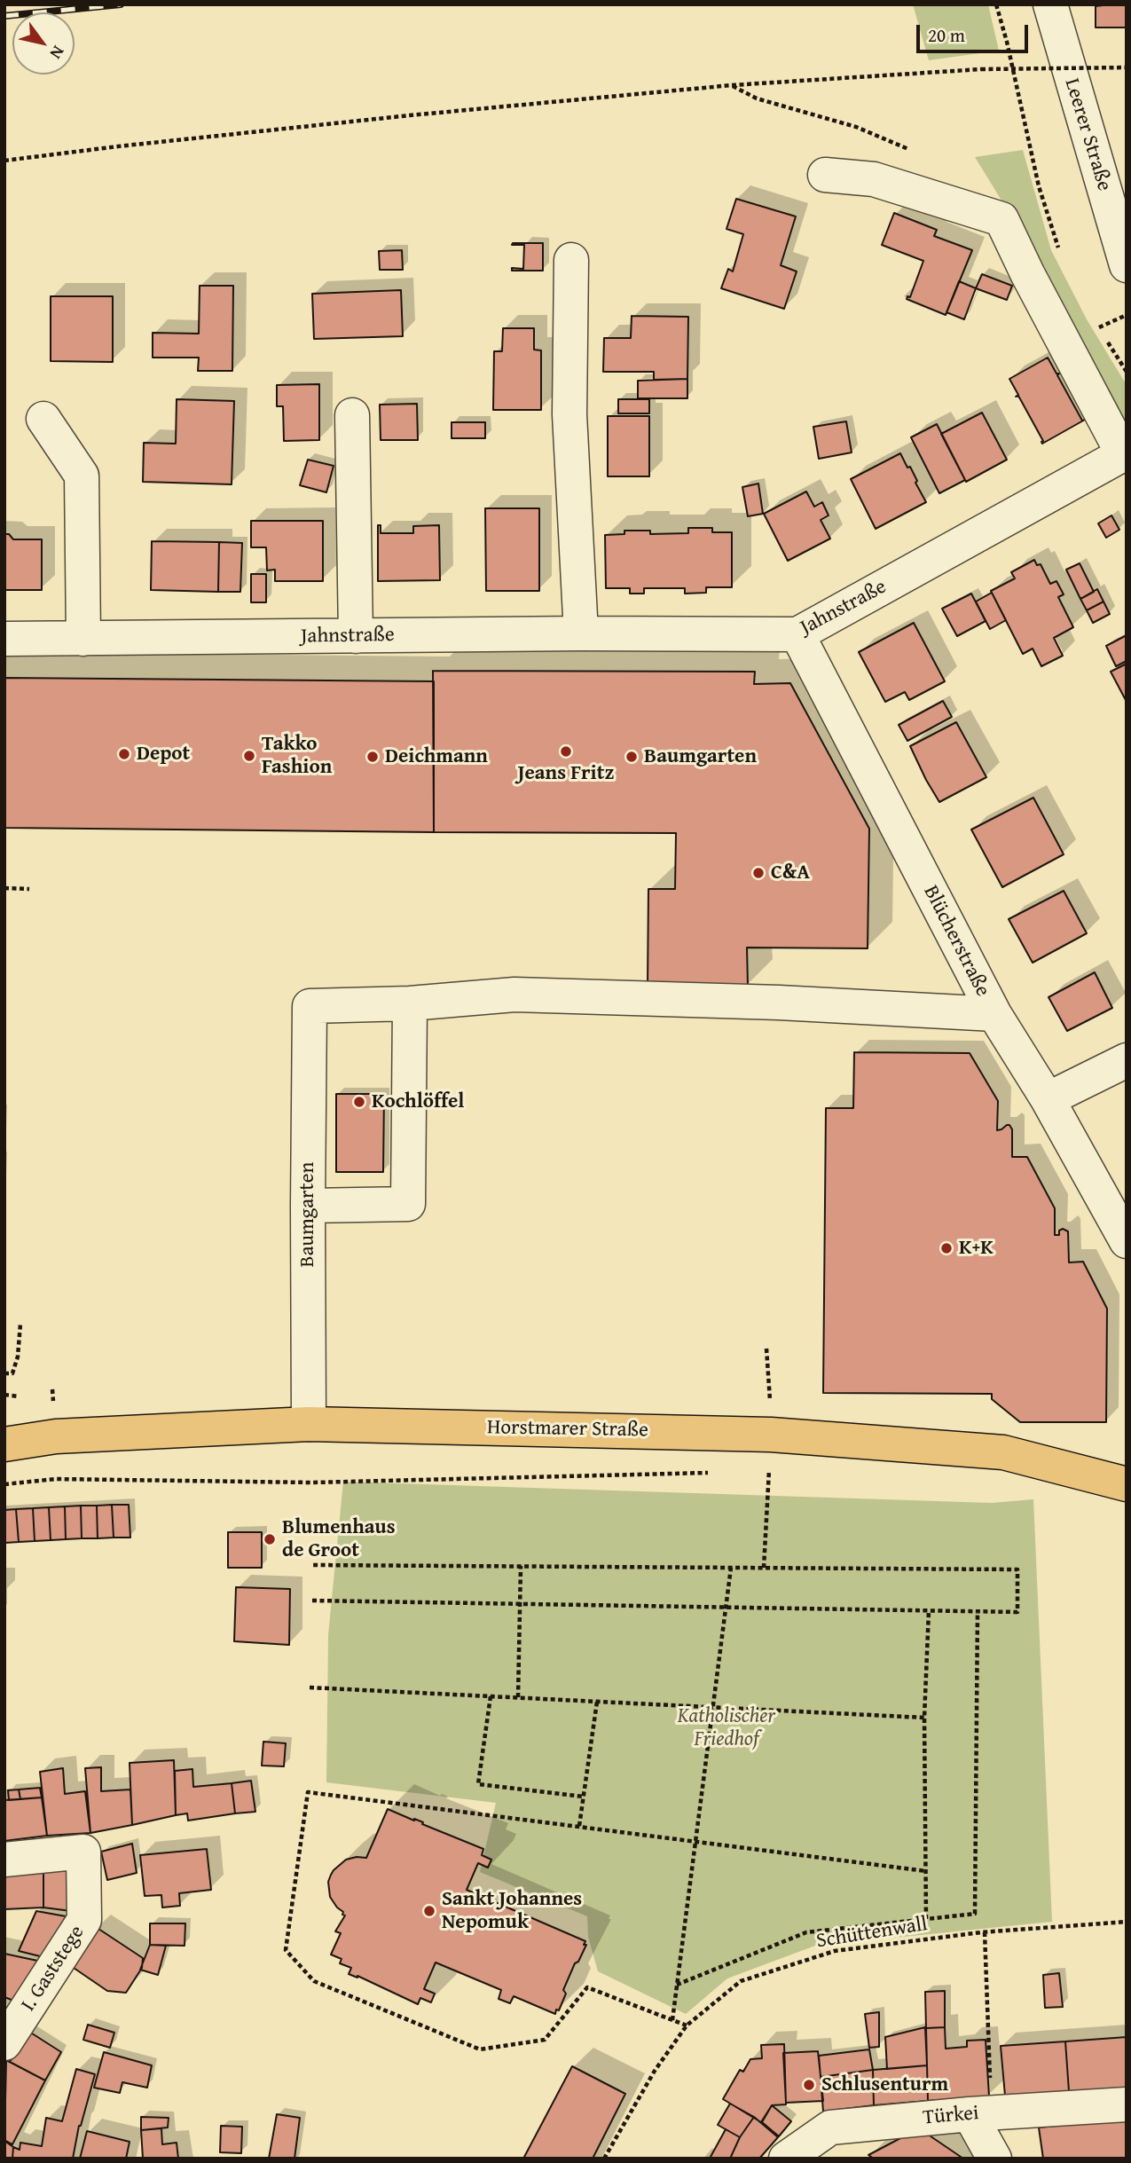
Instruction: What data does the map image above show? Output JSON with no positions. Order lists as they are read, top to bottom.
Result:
{
  "streets": {
    "main road": ["Horstmarer Straße"],
    "street": [
      "Leerer Straße",
      "Jahnstraße",
      "Blücherstraße",
      "Baumgarten",
      "I. Gaststege",
      "Türkei"
    ],
    "path": ["Schüttenwall"]
  },
  "crossings": [
    ["Jahnstraße", "Blücherstraße"],
    ["Baumgarten", "Horstmarer Straße"]
  ],
  "parks": ["Katholischer Friedhof"],
  "places": [
    "Jeans Fritz",
    "Depot",
    "Takko Fashion",
    "Deichmann",
    "Baumgarten",
    "C&A",
    "Kochlöffel",
    "K+K",
    "Blumenhaus de Groot",
    "Sankt Johannes Nepomuk",
    "Schlusenturm"
  ],
  "scale_bar": "20 m",
  "north": "bottom right"
}
